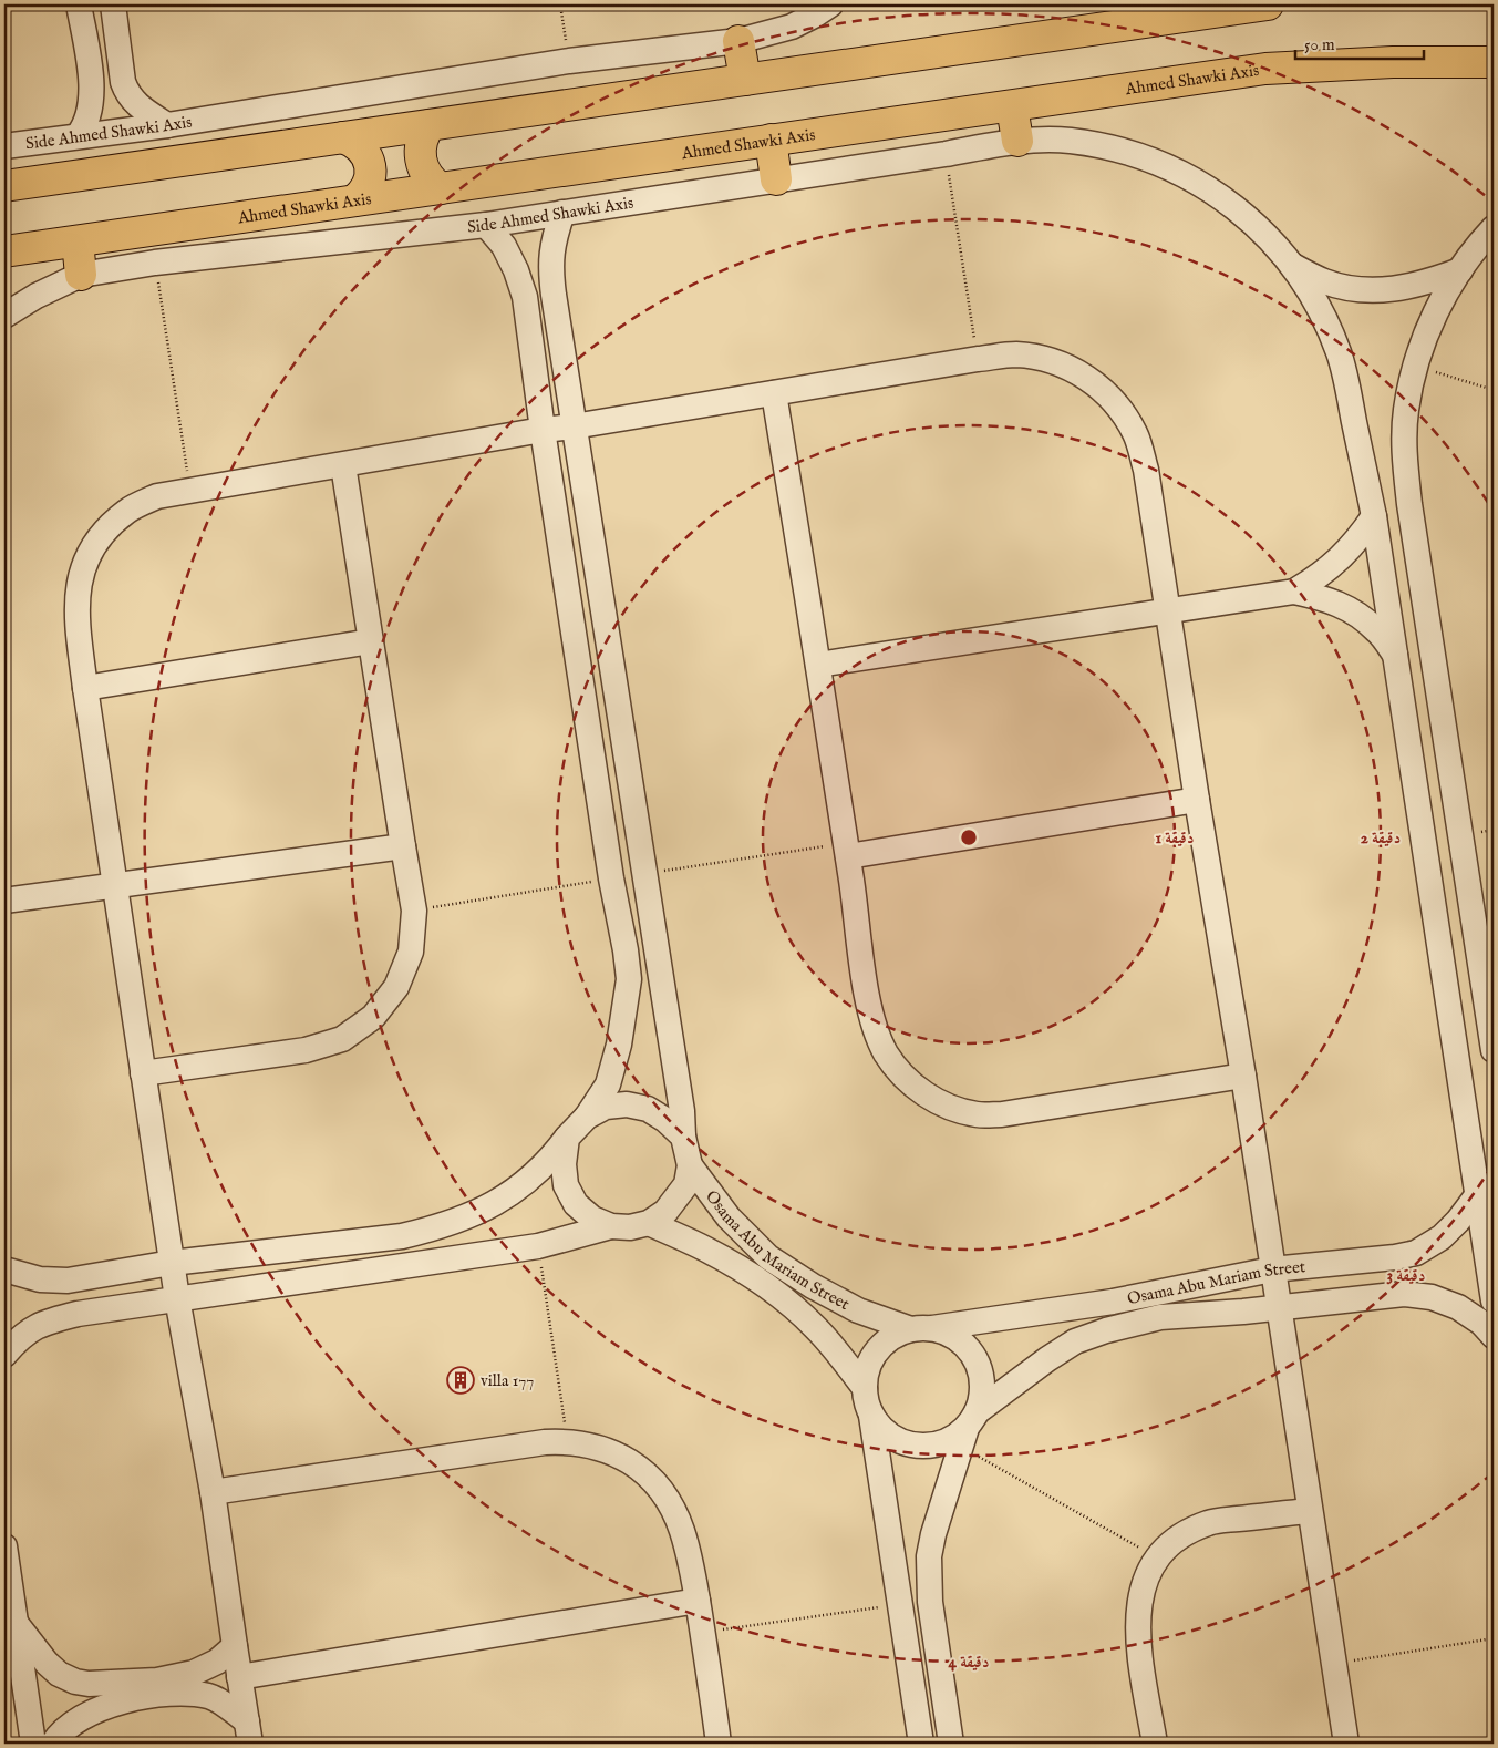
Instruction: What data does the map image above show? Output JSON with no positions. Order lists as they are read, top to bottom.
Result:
{
  "streets": {
    "main road": ["Ahmed Shawki Axis"],
    "street": ["Side Ahmed Shawki Axis", "Osama Abu Mariam Street"]
  },
  "crossings": [
    ["Side Ahmed Shawki Axis", "Osama Abu Mariam Street"]
  ],
  "places": {
    "building": ["villa 177"]
  },
  "scale_bar": "50 m",
  "rings": [
    "1 دقيقة",
    "2 دقيقة",
    "3 دقيقة",
    "4 دقيقة"
  ]
}
